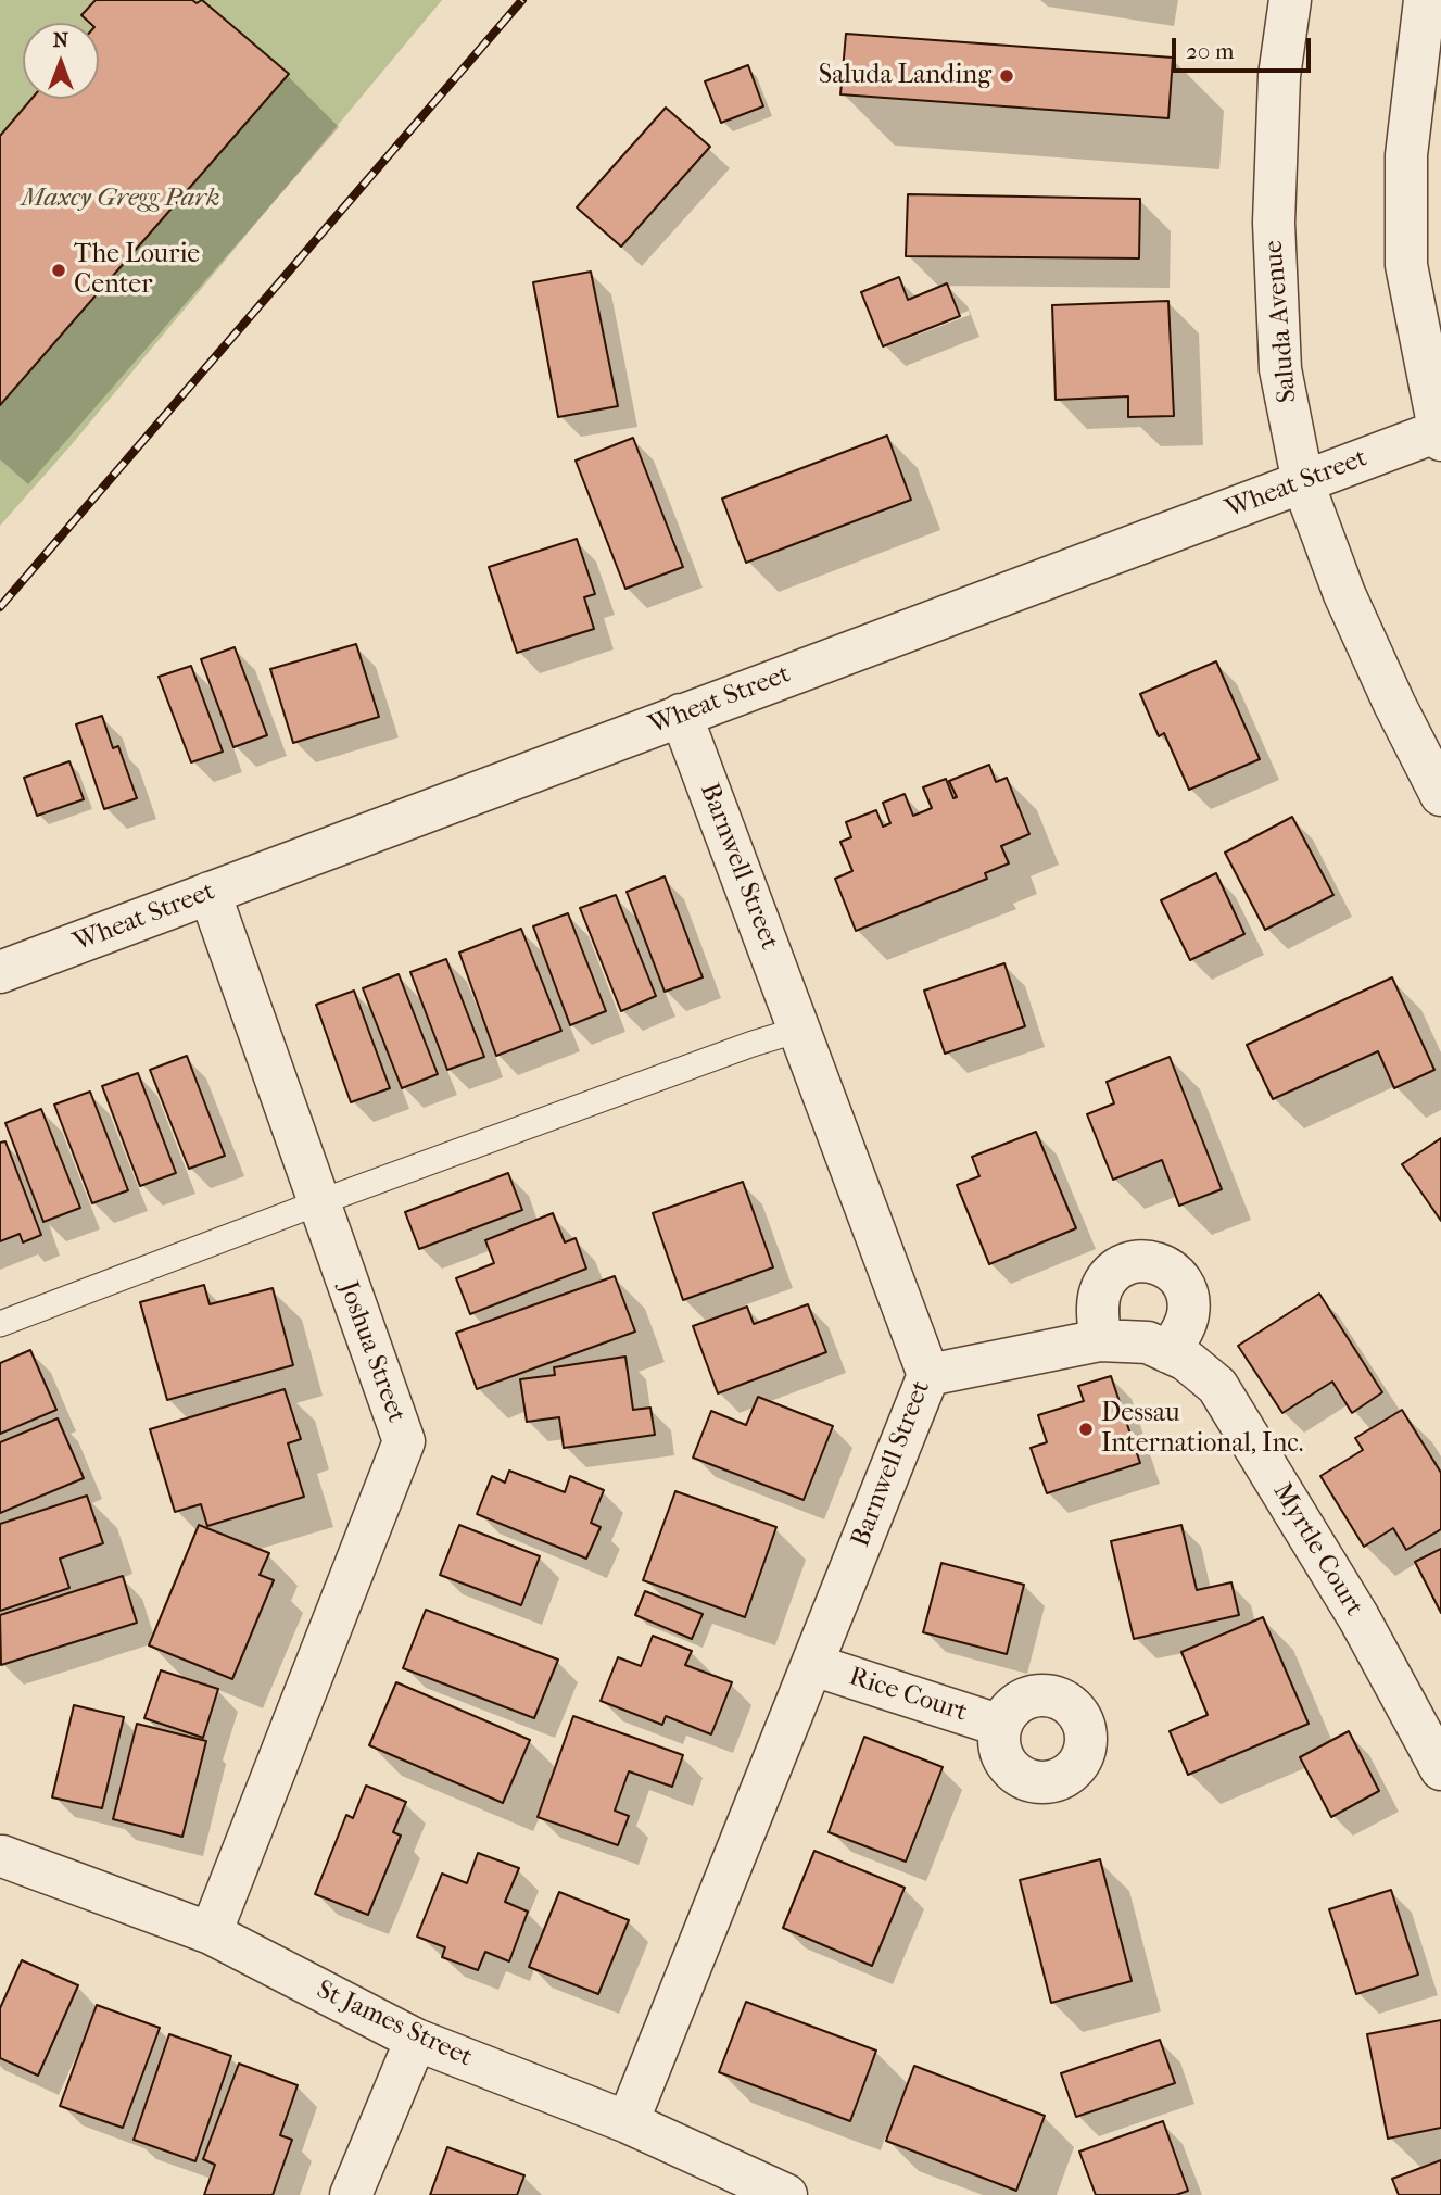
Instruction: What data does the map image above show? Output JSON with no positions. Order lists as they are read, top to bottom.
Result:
{
  "streets": {
    "street": [
      "Saluda Avenue",
      "Wheat Street",
      "Barnwell Street",
      "Joshua Street",
      "Myrtle Court",
      "Rice Court",
      "St James Street"
    ]
  },
  "crossings": [
    ["Saluda Avenue", "Wheat Street"],
    ["Wheat Street", "Barnwell Street"],
    ["Wheat Street", "Joshua Street"],
    ["Barnwell Street", "Myrtle Court"],
    ["Barnwell Street", "Rice Court"],
    ["Barnwell Street", "St James Street"],
    ["Joshua Street", "St James Street"]
  ],
  "parks": ["Maxcy Gregg Park"],
  "places": ["Saluda Landing", "The Lourie Center", "Dessau International, Inc."],
  "scale_bar": "20 m",
  "north": "top"
}
